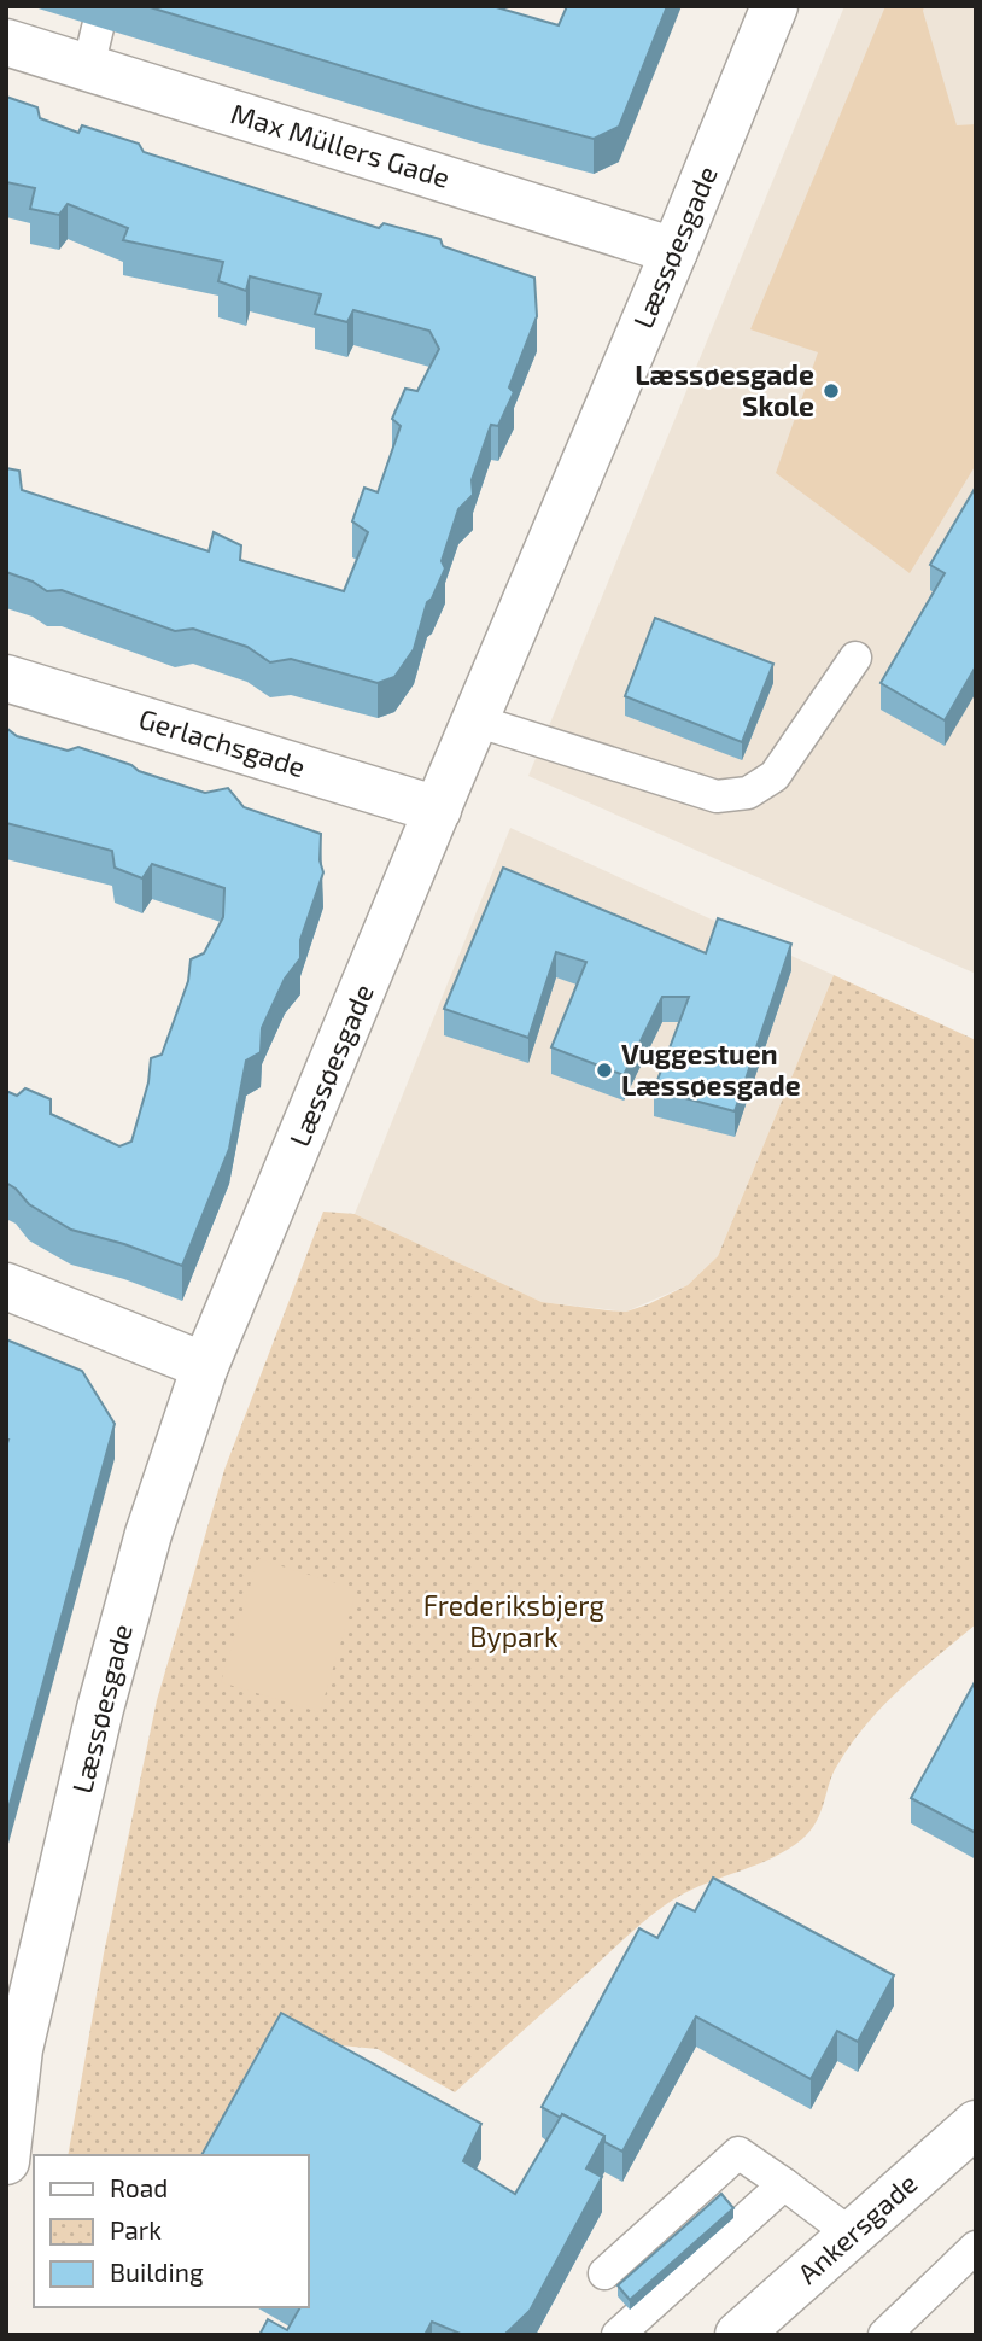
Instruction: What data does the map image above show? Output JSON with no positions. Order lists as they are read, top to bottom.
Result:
{
  "streets": {
    "street": [
      "Max Müllers Gade",
      "Læssøesgade",
      "Gerlachsgade",
      "Ankersgade"
    ]
  },
  "crossings": [
    ["Max Müllers Gade", "Læssøesgade"],
    ["Læssøesgade", "Gerlachsgade"]
  ],
  "parks": ["Frederiksbjerg Bypark"],
  "places": ["Læssøesgade Skole", "Vuggestuen Læssøesgade"],
  "legend": ["Road", "Park", "Building"]
}
